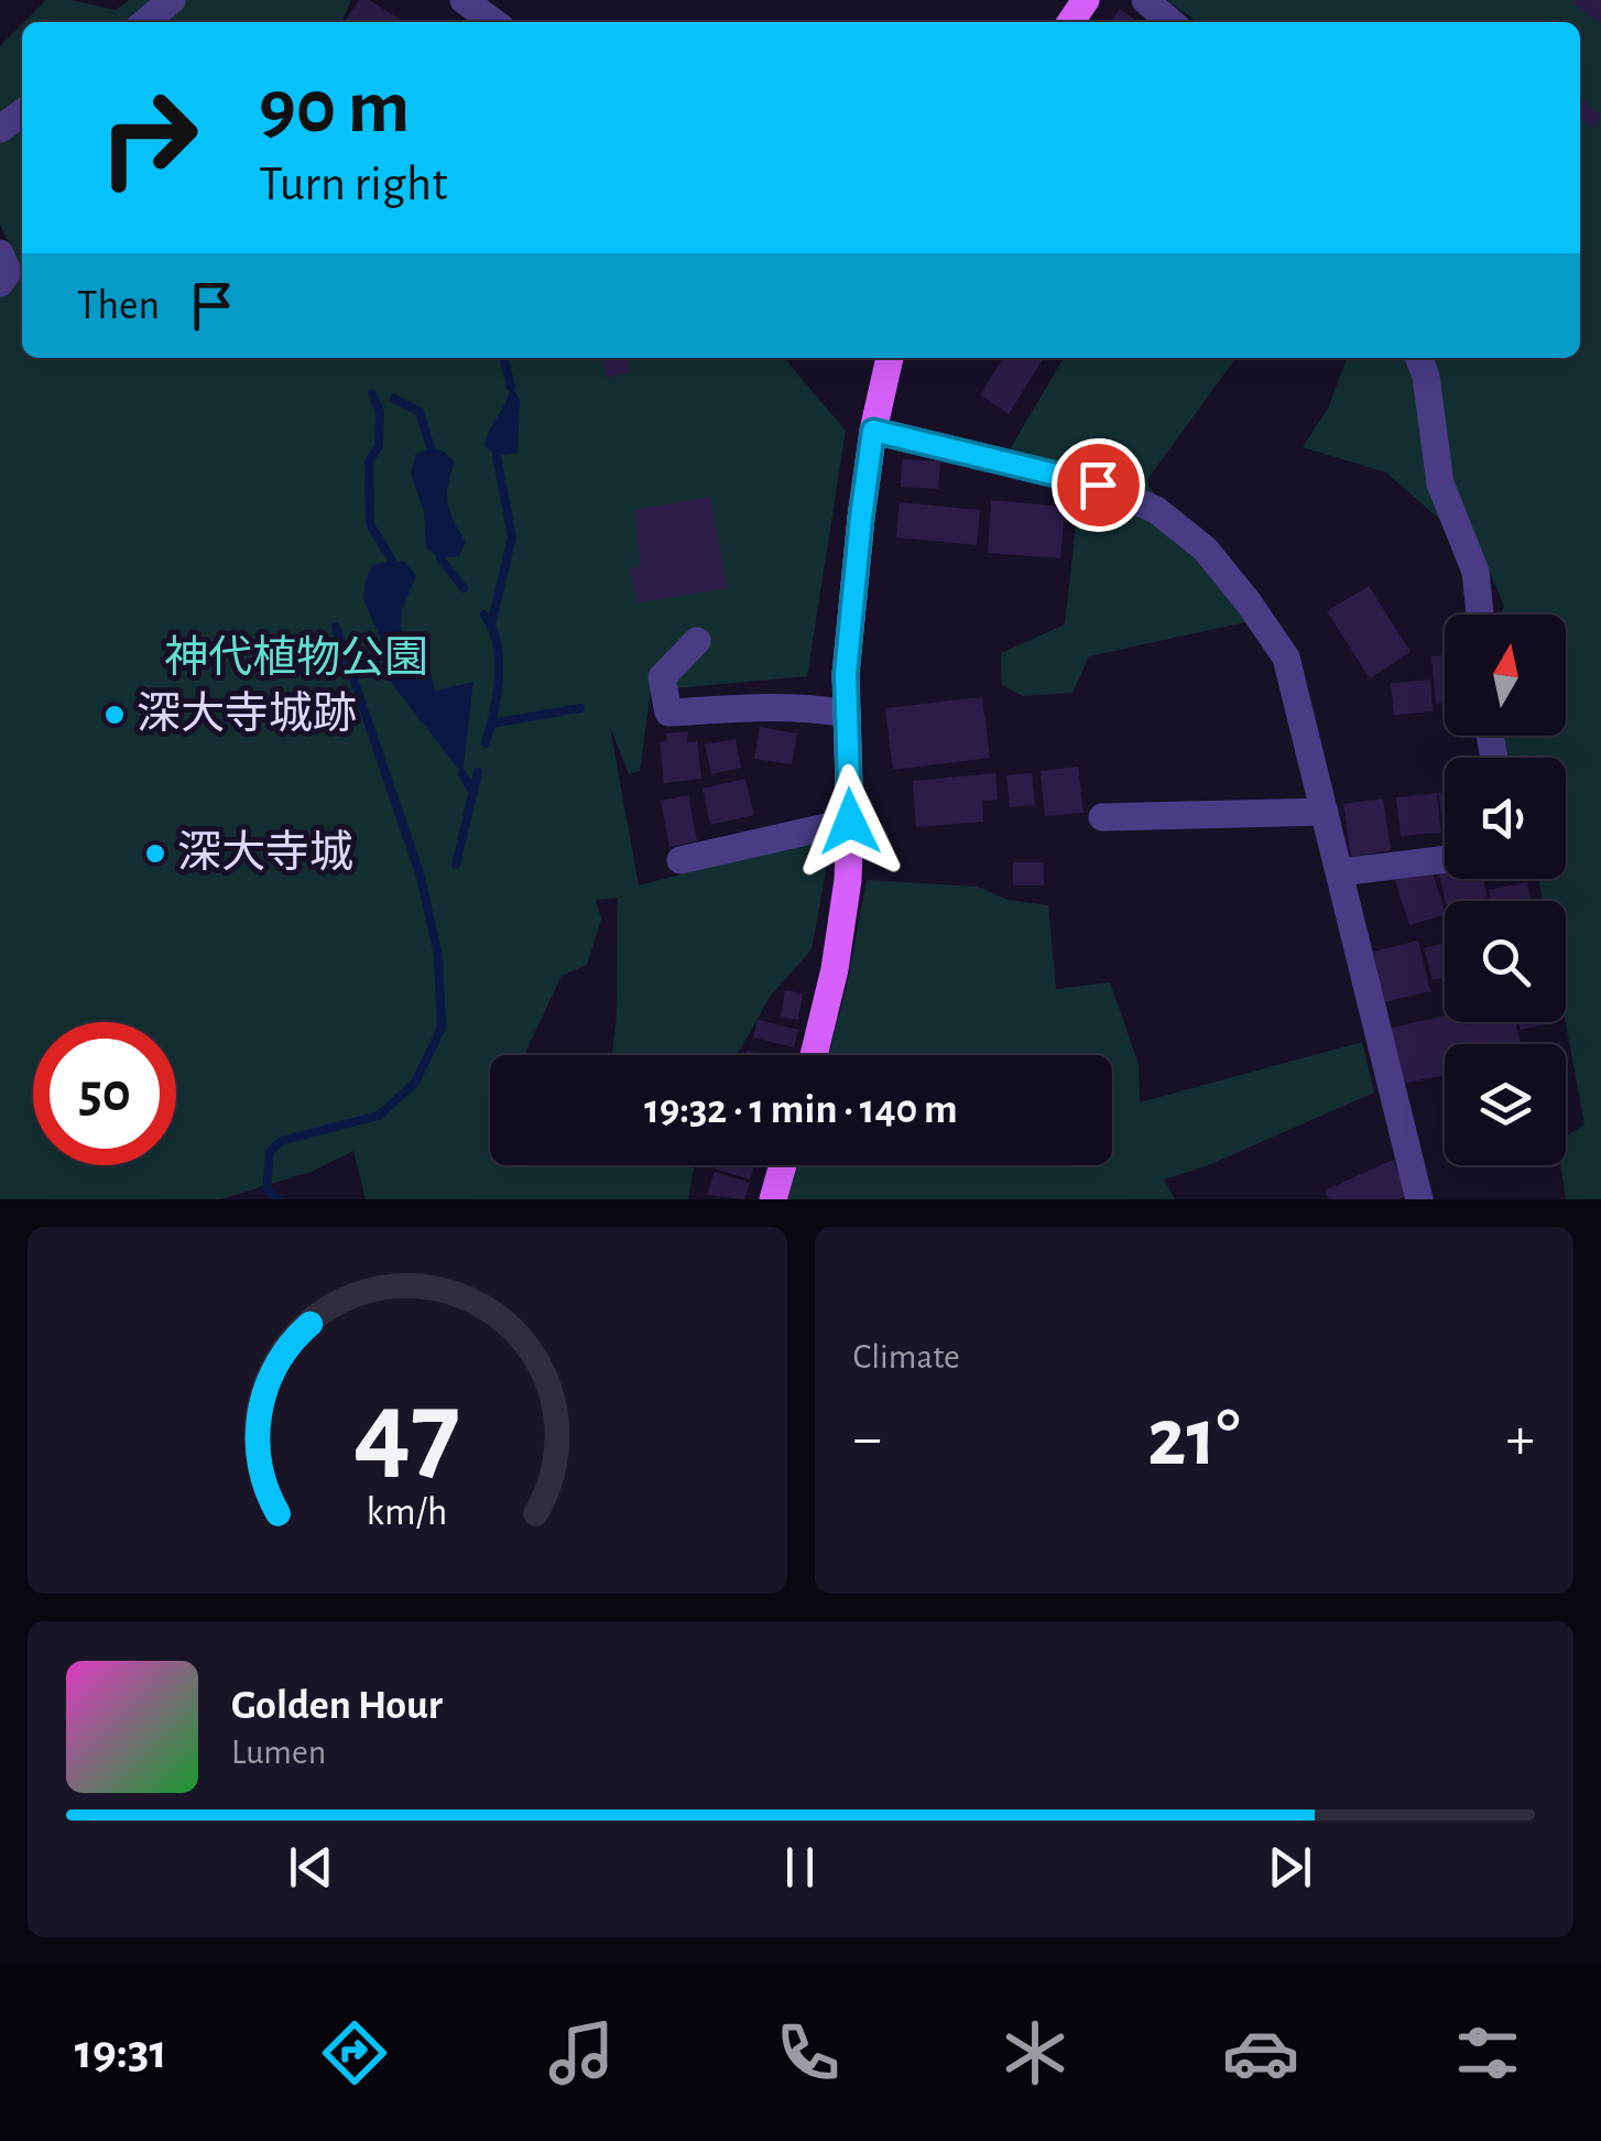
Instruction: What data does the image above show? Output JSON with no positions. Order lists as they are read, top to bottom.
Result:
{
  "parks": ["神代植物公園"],
  "places": ["深大寺城跡", "深大寺城"],
  "north": "top",
  "page": {
    "turn": ["90 m", "Turn right"],
    "then": "Then",
    "limit": "50",
    "trip": "19:32 · 1 min · 140 m",
    "tile": "Climate",
    "heat": ["−", "21°", "+"],
    "song": ["Golden Hour", "Lumen"],
    "tabs": "19:31",
    "gauge": ["47", "km/h"]
  }
}
